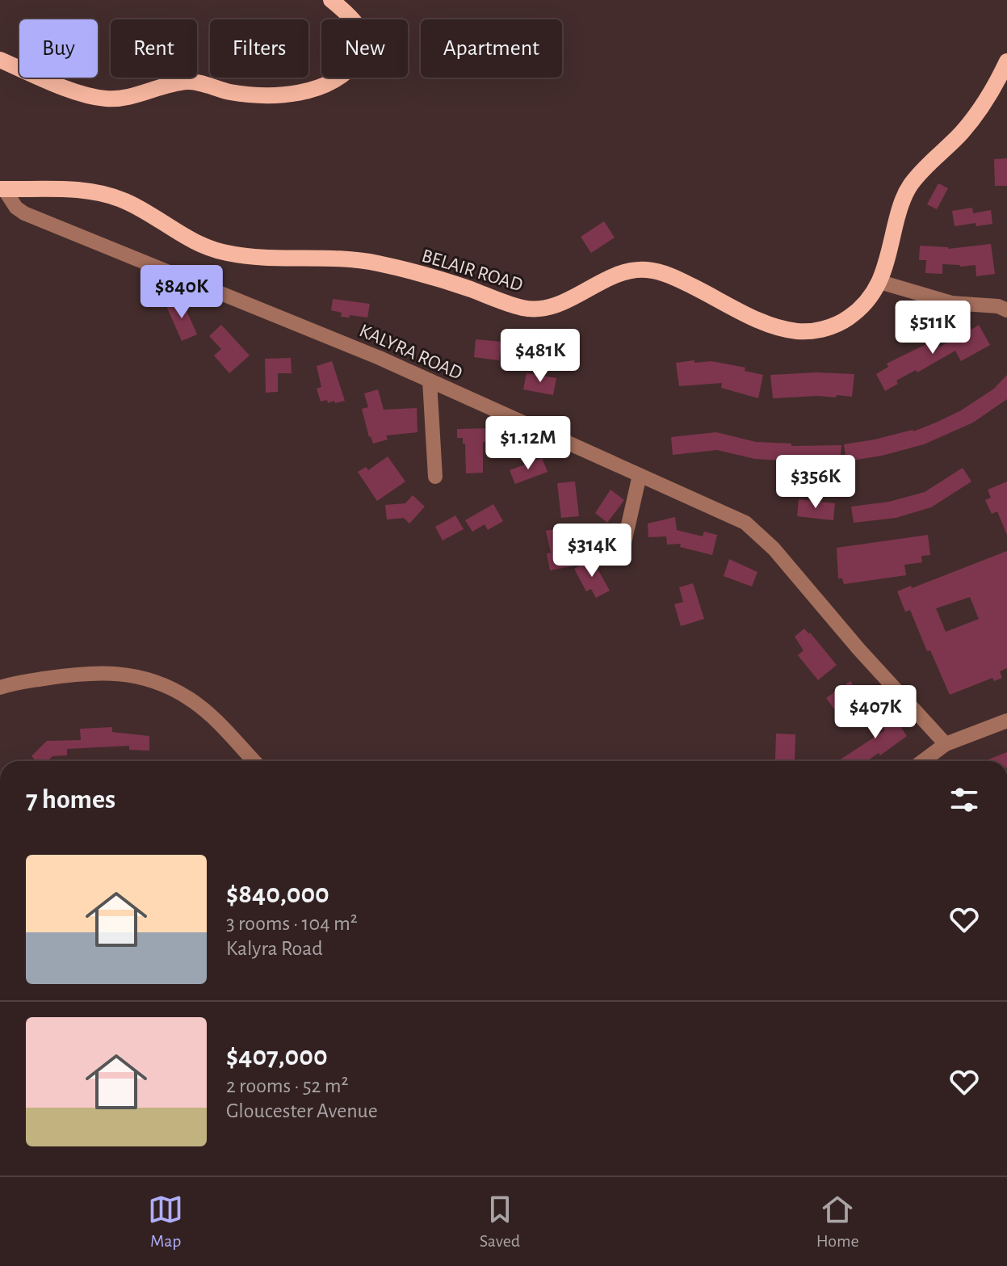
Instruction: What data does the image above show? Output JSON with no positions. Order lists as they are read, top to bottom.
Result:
{
  "streets": {
    "main road": ["BELAIR ROAD"],
    "street": ["KALYRA ROAD"]
  },
  "crossings": [
    ["BELAIR ROAD", "KALYRA ROAD"]
  ],
  "page": {
    "chip": [
      "Buy",
      "Rent",
      "Filters",
      "New",
      "Apartment"
    ],
    "price": [
      "$840K",
      "$511K",
      "$481K",
      "$1.12M",
      "$356K",
      "$314K",
      "$407K"
    ],
    "heading": "7 homes",
    "list": [
      {
        "name": "$840,000",
        "note": "3 rooms · 104 m² · Kalyra Road"
      },
      {
        "name": "$407,000",
        "note": "2 rooms · 52 m² · Gloucester Avenue"
      }
    ],
    "tabs": ["Map", "Saved", "Home"]
  }
}
